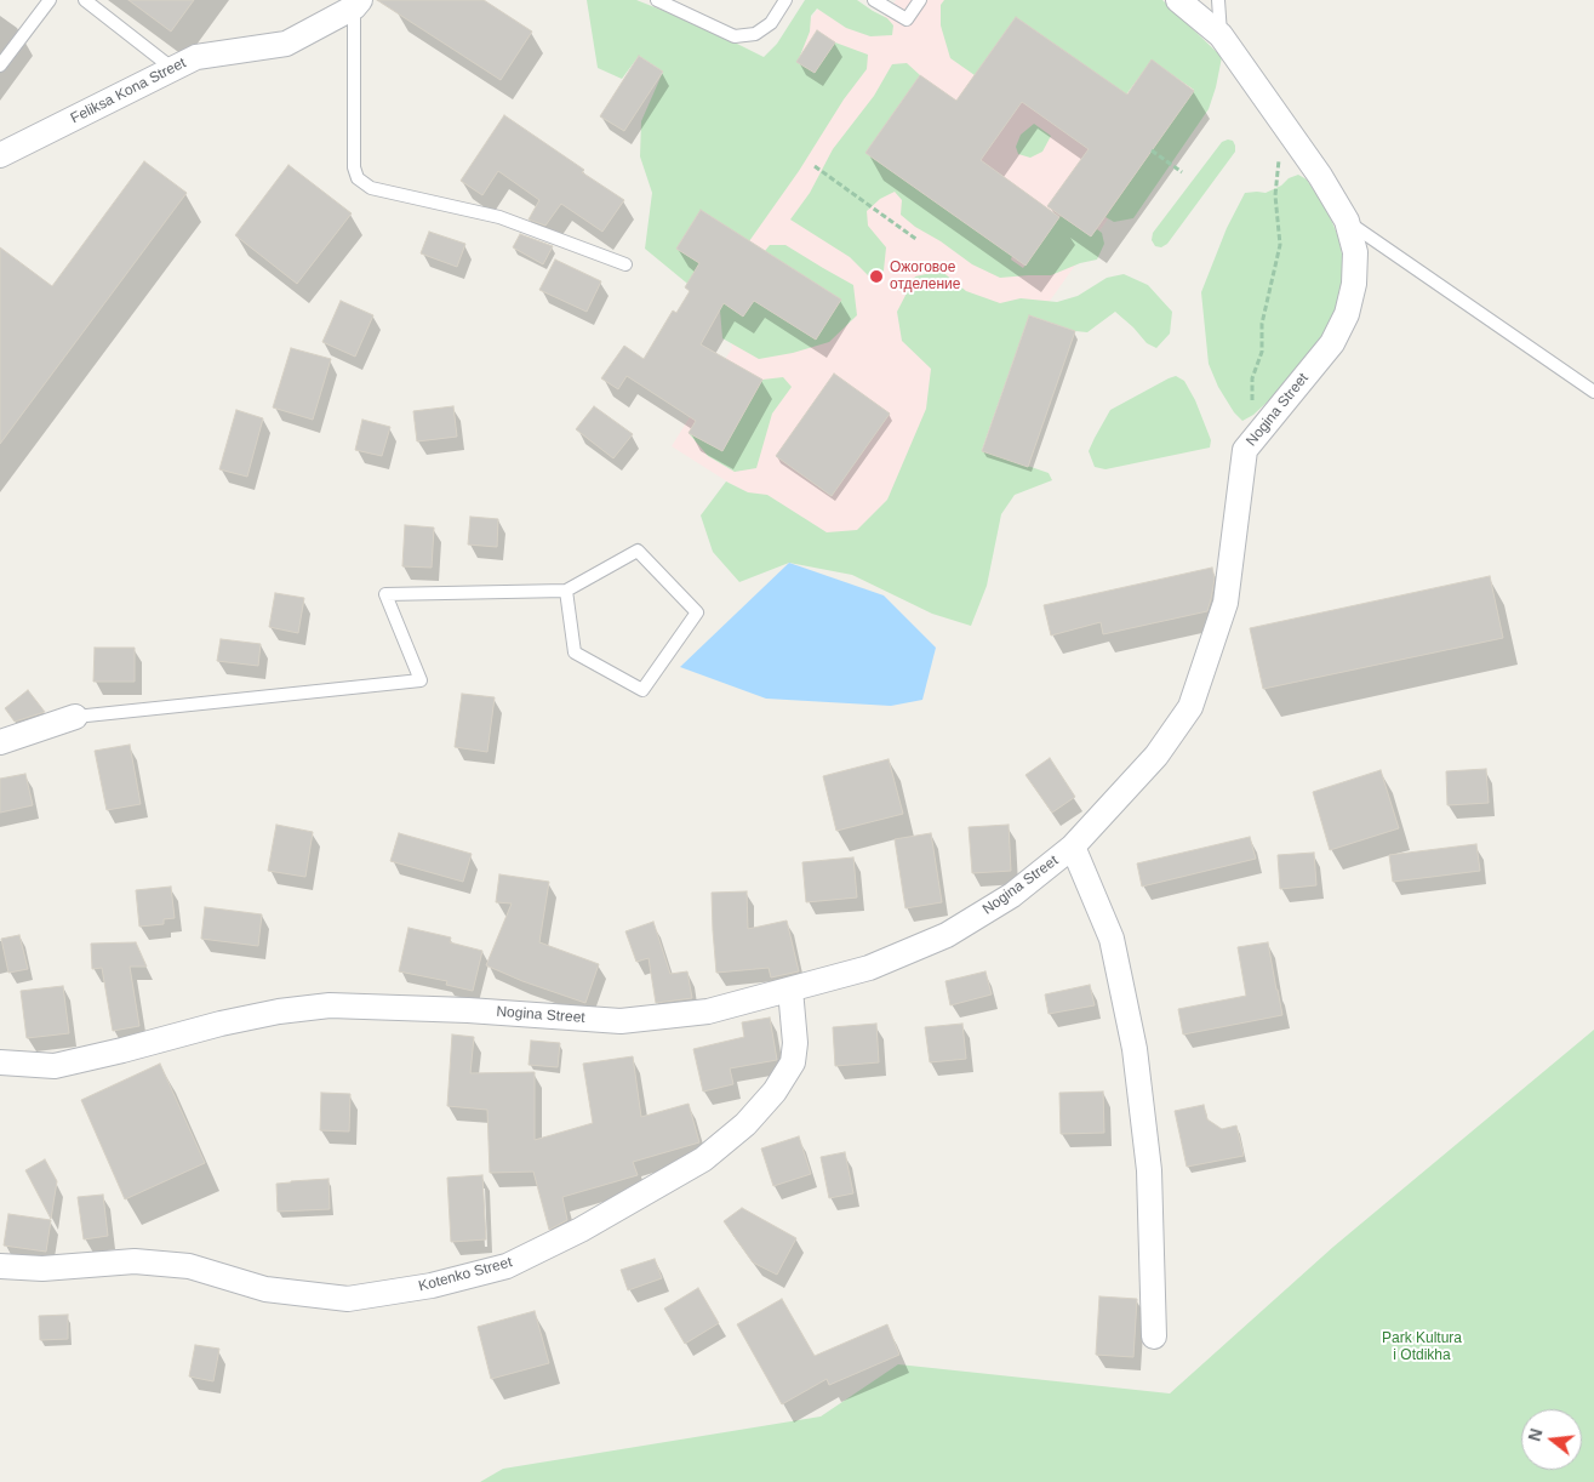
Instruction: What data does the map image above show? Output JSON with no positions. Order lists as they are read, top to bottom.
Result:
{
  "streets": {
    "street": ["Feliksa Kona Street", "Nogina Street", "Kotenko Street"]
  },
  "crossings": [
    ["Nogina Street", "Kotenko Street"]
  ],
  "parks": ["Park Kultura i Otdikha"],
  "places": ["Ожоговое отделение"],
  "north": "left"
}
